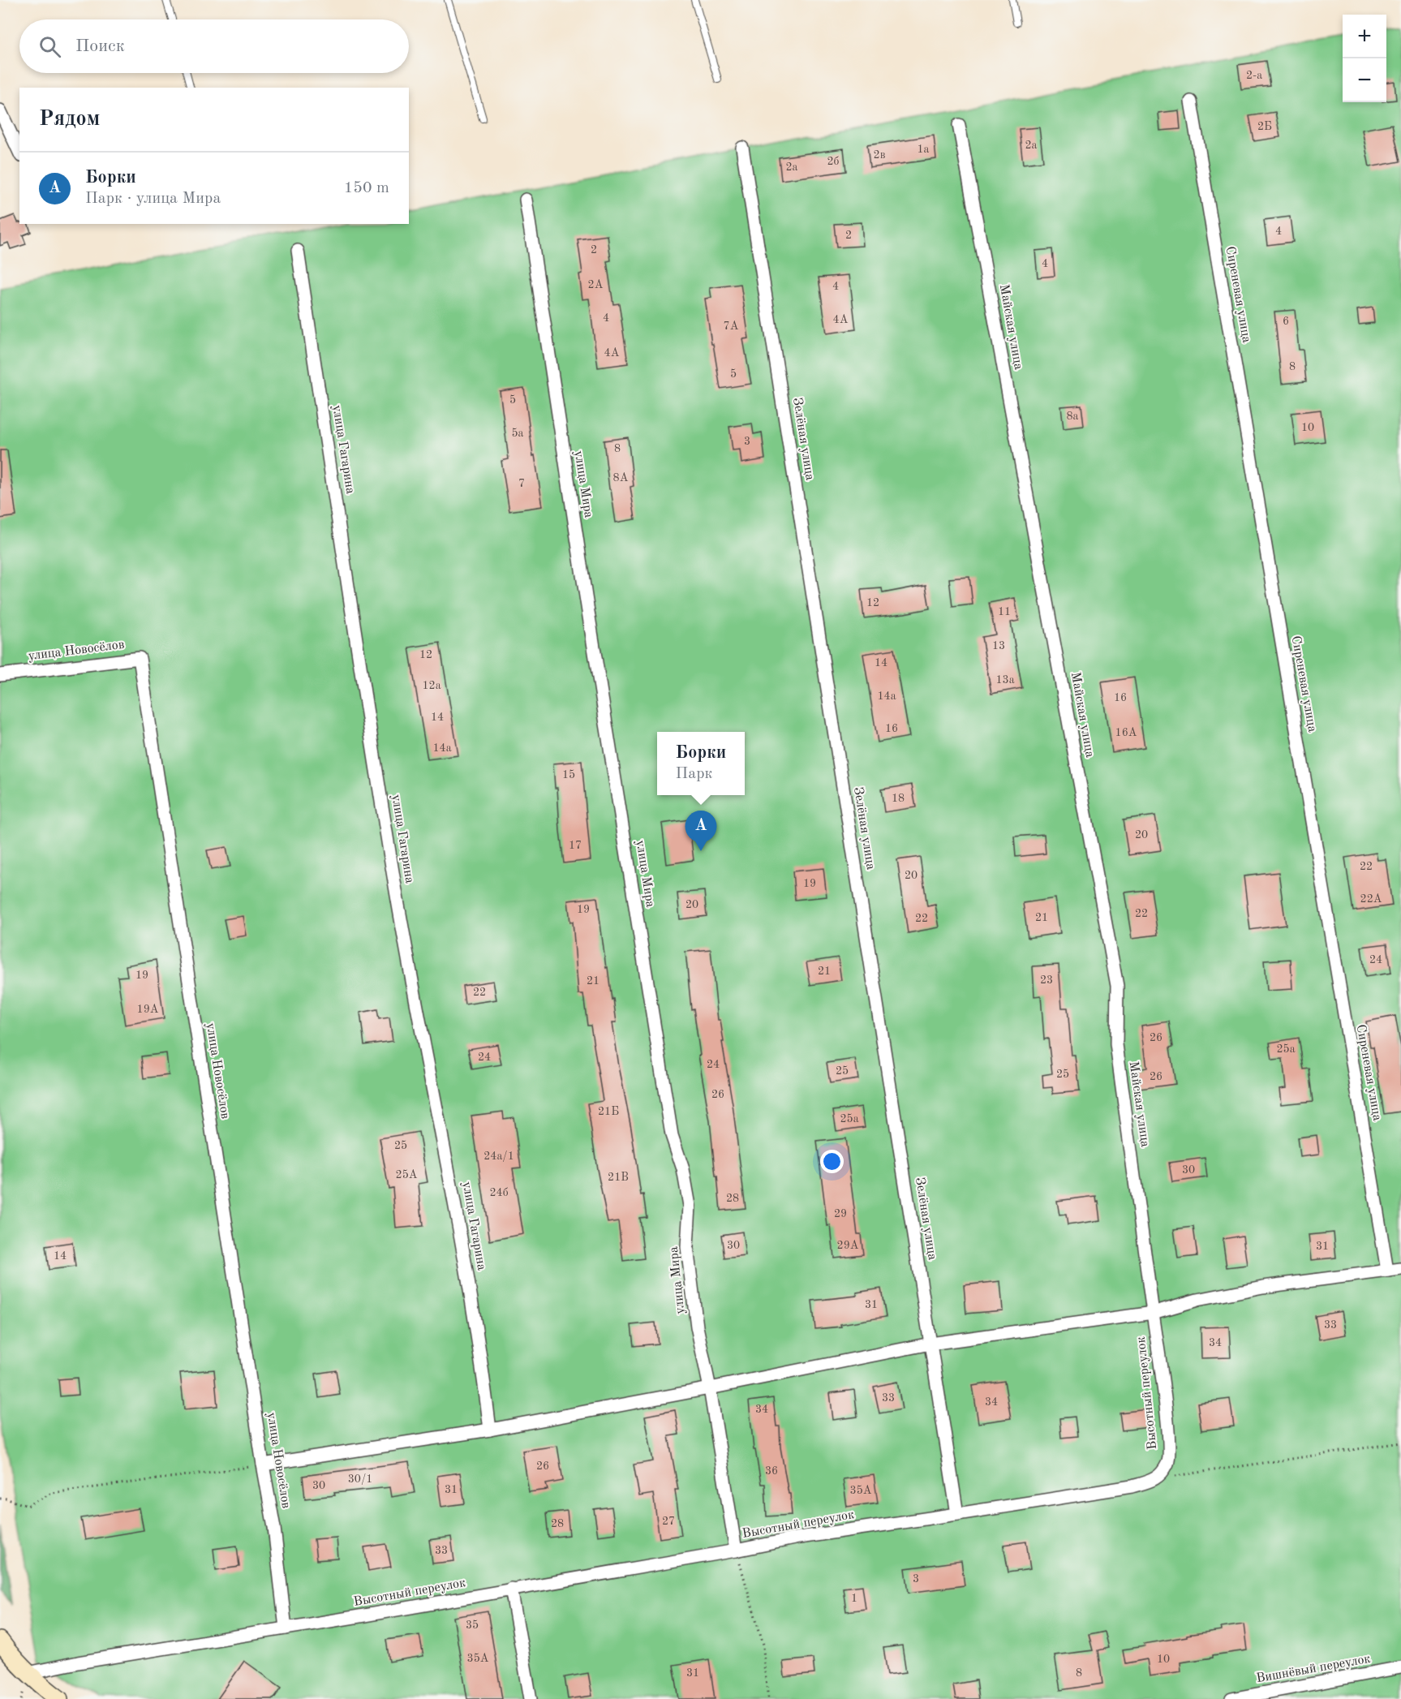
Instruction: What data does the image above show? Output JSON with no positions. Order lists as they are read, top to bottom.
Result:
{
  "streets": {
    "street": [
      "Сиреневая улица",
      "Майская улица",
      "Зелёная улица",
      "улица Гагарина",
      "улица Мира",
      "улица Новосёлов",
      "Высотный переулок",
      "Вишнёвый переулок"
    ]
  },
  "crossings": [
    ["Майская улица", "Высотный переулок"],
    ["Зелёная улица", "Высотный переулок"],
    ["улица Мира", "Высотный переулок"],
    ["улица Новосёлов", "Высотный переулок"]
  ],
  "house_numbers": [
    "2-а",
    "2Б",
    "2а",
    "1а",
    "2в",
    "2б",
    "2а",
    "4",
    "2",
    "2",
    "4",
    "2А",
    "4",
    "4",
    "4А",
    "6",
    "7А",
    "4А",
    "8",
    "5",
    "5",
    "8а",
    "10",
    "5а",
    "3",
    "8",
    "8А",
    "7",
    "12",
    "11",
    "13",
    "12",
    "14",
    "13а",
    "12а",
    "14а",
    "16",
    "14",
    "16",
    "16А",
    "14а",
    "15",
    "18",
    "20",
    "17",
    "22",
    "20",
    "19",
    "22А",
    "20",
    "19",
    "22",
    "21",
    "22",
    "24",
    "21",
    "19",
    "23",
    "21",
    "22",
    "19А",
    "26",
    "25а",
    "24",
    "24",
    "25",
    "25",
    "26",
    "26",
    "21Б",
    "25а",
    "25",
    "24а/1",
    "30",
    "25А",
    "21В",
    "24б",
    "28",
    "29",
    "30",
    "29А",
    "31",
    "14",
    "31",
    "33",
    "34",
    "33",
    "34",
    "34",
    "26",
    "36",
    "30/1",
    "30",
    "31",
    "35А",
    "27",
    "28",
    "33",
    "3",
    "1",
    "35",
    "35А",
    "10",
    "31",
    "8"
  ],
  "page": {
    "map_buttons": ["+", "−"],
    "search": "Поиск",
    "heading": "Рядом",
    "list": [
      {
        "mark": "A",
        "name": "Борки",
        "note": "Парк · улица Мира",
        "value": "150 m"
      }
    ],
    "popup": ["Борки", "Парк"],
    "pins": "A"
  }
}
